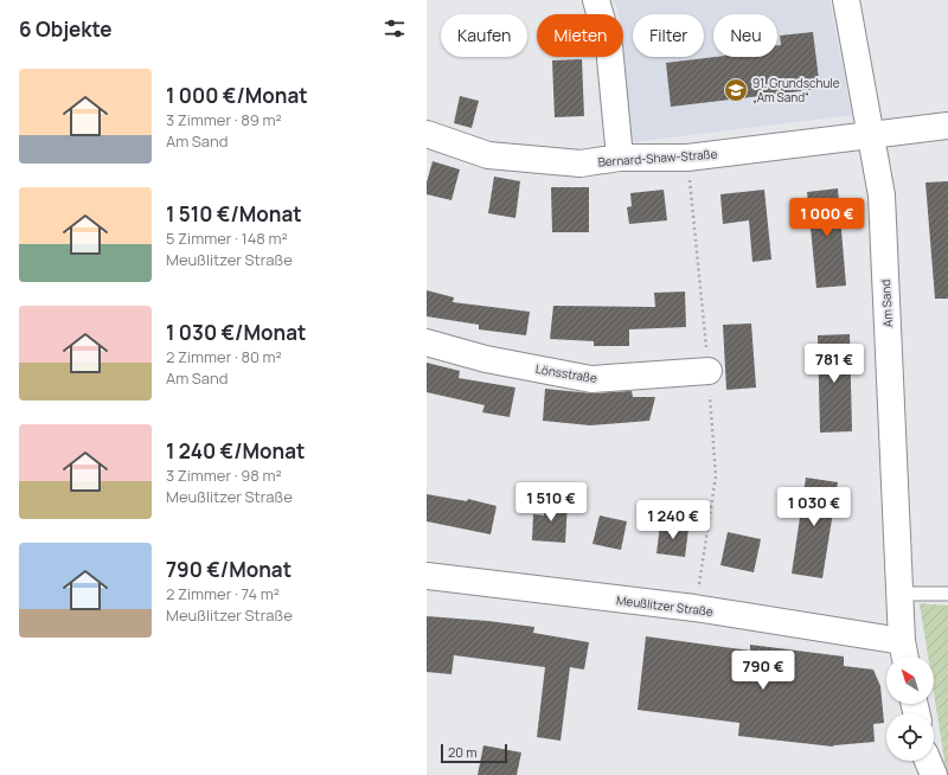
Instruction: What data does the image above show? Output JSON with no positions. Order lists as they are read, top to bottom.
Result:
{
  "streets": {
    "street": [
      "Bernard-Shaw-Straße",
      "Am Sand",
      "Lönsstraße",
      "Meußlitzer Straße"
    ]
  },
  "crossings": [
    ["Bernard-Shaw-Straße", "Am Sand"],
    ["Am Sand", "Meußlitzer Straße"]
  ],
  "places": {
    "school or university": ["91. Grundschule „Am Sand“"]
  },
  "scale_bar": "20 m",
  "north": "top left",
  "page": {
    "heading": "6 Objekte",
    "chip": [
      "Kaufen",
      "Mieten",
      "Filter",
      "Neu"
    ],
    "list": [
      {
        "name": "1 000 €/Monat",
        "note": "3 Zimmer · 89 m² · Am Sand"
      },
      {
        "name": "1 510 €/Monat",
        "note": "5 Zimmer · 148 m² · Meußlitzer Straße"
      },
      {
        "name": "1 030 €/Monat",
        "note": "2 Zimmer · 80 m² · Am Sand"
      },
      {
        "name": "1 240 €/Monat",
        "note": "3 Zimmer · 98 m² · Meußlitzer Straße"
      },
      {
        "name": "790 €/Monat",
        "note": "2 Zimmer · 74 m² · Meußlitzer Straße"
      }
    ],
    "price": [
      "1 000 €",
      "781 €",
      "1 510 €",
      "1 030 €",
      "1 240 €",
      "790 €"
    ],
    "scale": "20 m"
  }
}
